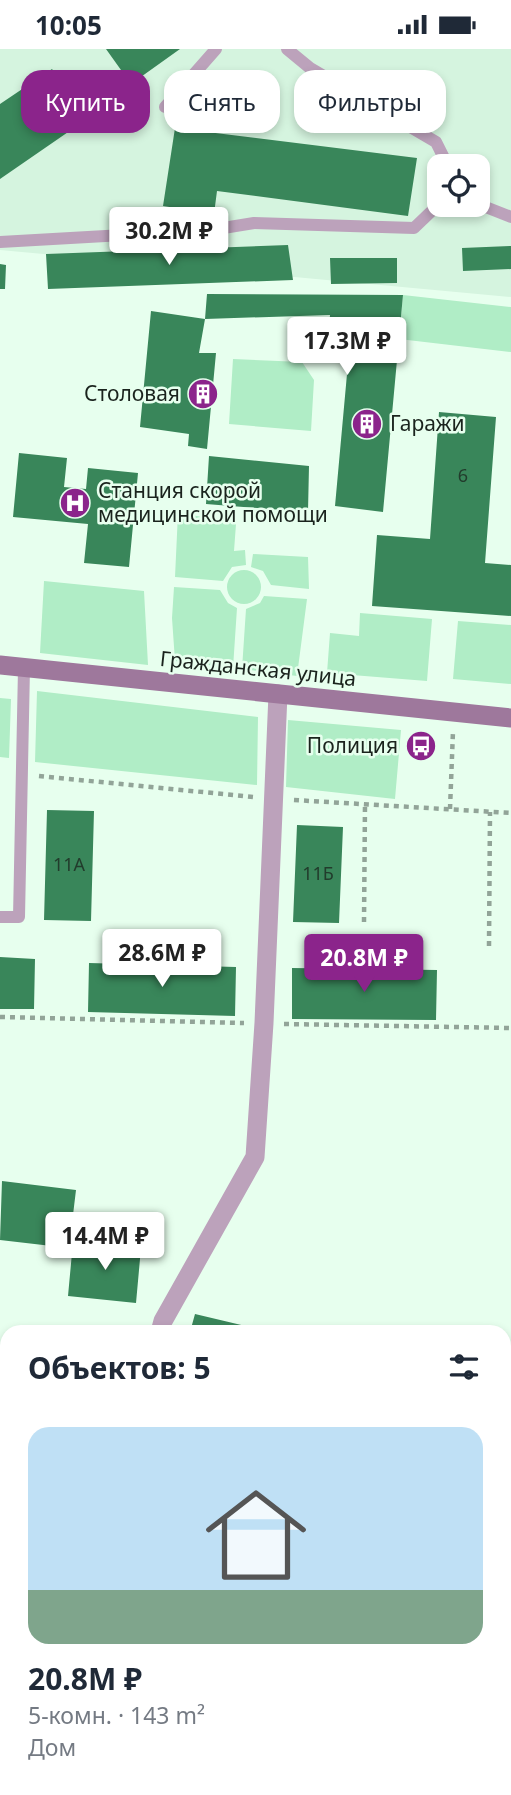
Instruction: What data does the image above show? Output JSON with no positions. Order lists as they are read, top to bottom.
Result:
{
  "streets": {
    "main road": ["Гражданская улица"]
  },
  "places": {
    "building": ["Столовая", "Гаражи"],
    "hospital": ["Станция скорой медицинской помощи"],
    "bus stop": ["Полиция"]
  },
  "house_numbers": ["6", "11А", "11Б"],
  "page": {
    "status": "10:05",
    "chip": ["Купить", "Снять", "Фильтры"],
    "price": [
      "30.2M ₽",
      "17.3M ₽",
      "28.6M ₽",
      "20.8M ₽",
      "14.4M ₽"
    ],
    "heading": "Объектов: 5",
    "list": [
      {
        "name": "20.8M ₽",
        "note": "5-комн. · 143 m² · Дом"
      }
    ]
  }
}
